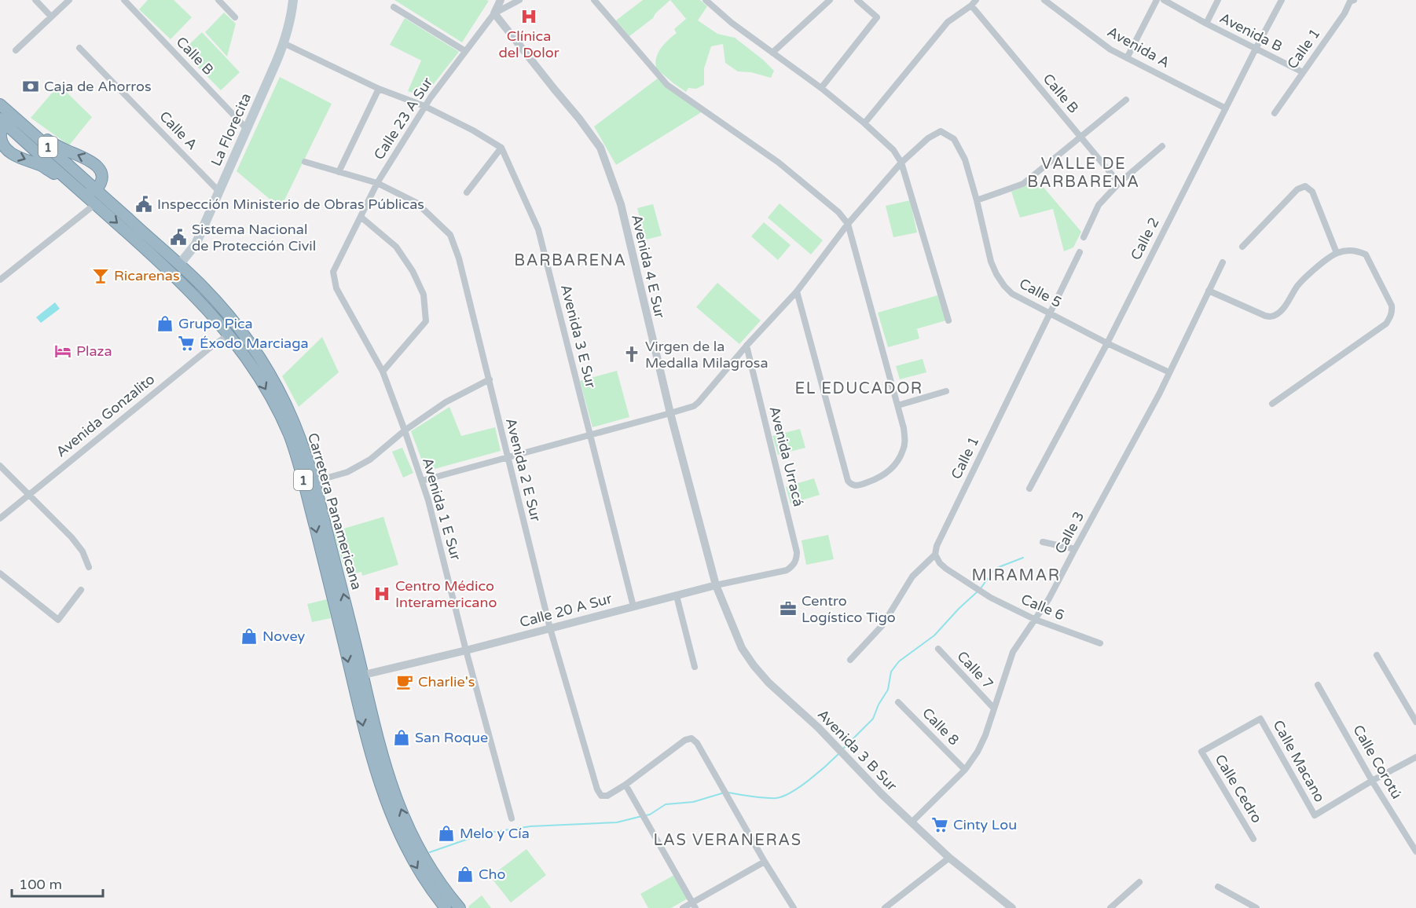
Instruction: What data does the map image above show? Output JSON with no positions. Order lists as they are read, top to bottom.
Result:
{
  "streets": {
    "highway": ["1", "Carretera Panamericana"],
    "main road": ["La Florecita"],
    "street": [
      "Avenida B",
      "Avenida A",
      "Calle 1",
      "Calle B",
      "Calle 23 A Sur",
      "Calle A",
      "Calle 2",
      "Avenida 4 E Sur",
      "Calle 5",
      "Avenida 3 E Sur",
      "Avenida Gonzalito",
      "Avenida Urracá",
      "Avenida 2 E Sur",
      "Avenida 1 E Sur",
      "Calle 3",
      "Calle 6",
      "Calle 20 A Sur",
      "Calle 7",
      "Calle 8",
      "Avenida 3 B Sur",
      "Calle Macano",
      "Calle Corotú",
      "Calle Cedro"
    ]
  },
  "crossings": [
    ["Avenida B", "Calle 1"],
    ["Avenida B", "Calle 2"],
    ["Avenida A", "Calle 2"],
    ["Calle 1", "Calle 5"],
    ["Calle 1", "Calle 6"],
    ["Calle B", "La Florecita"],
    ["Calle 23 A Sur", "Avenida 4 E Sur"],
    ["Calle 23 A Sur", "Avenida 2 E Sur"],
    ["Calle 23 A Sur", "Avenida 1 E Sur"],
    ["La Florecita", "Calle A"],
    ["La Florecita", "Carretera Panamericana"],
    ["Calle 2", "Calle 5"],
    ["Avenida 4 E Sur", "Calle 20 A Sur"],
    ["Avenida 4 E Sur", "Avenida 3 B Sur"],
    ["Calle 5", "Calle 3"],
    ["Avenida 3 E Sur", "Calle 20 A Sur"],
    ["Avenida Gonzalito", "Carretera Panamericana"],
    ["Avenida Urracá", "Calle 20 A Sur"],
    ["Avenida 2 E Sur", "Calle 20 A Sur"],
    ["Avenida 1 E Sur", "Calle 20 A Sur"],
    ["Carretera Panamericana", "Calle 20 A Sur"],
    ["Calle 3", "Calle 6"],
    ["Calle 3", "Calle 7"],
    ["Calle 3", "Calle 8"],
    ["Calle 3", "Avenida 3 B Sur"],
    ["Calle 20 A Sur", "Avenida 3 B Sur"],
    ["Calle Macano", "Calle Corotú"],
    ["Calle Macano", "Calle Cedro"]
  ],
  "districts": [
    "VALLE DE BARBARENA",
    "BARBARENA",
    "EL EDUCADOR",
    "MIRAMAR",
    "LAS VERANERAS"
  ],
  "places": {
    "hospital": ["Clínica del Dolor", "Centro Médico Interamericano"],
    "bank": ["Caja de Ahorros"],
    "public building": ["Inspección Ministerio de Obras Públicas", "Sistema Nacional de Protección Civil"],
    "bar": ["Ricarenas"],
    "shop": [
      "Grupo Pica",
      "Novey",
      "San Roque",
      "Melo y Cía",
      "Cho"
    ],
    "supermarket": ["Éxodo Marciaga", "Cinty Lou"],
    "hotel": ["Plaza"],
    "church": ["Virgen de la Medalla Milagrosa"],
    "office": ["Centro Logístico Tigo"],
    "cafe": ["Charlie's"]
  },
  "scale_bar": "100 m"
}
